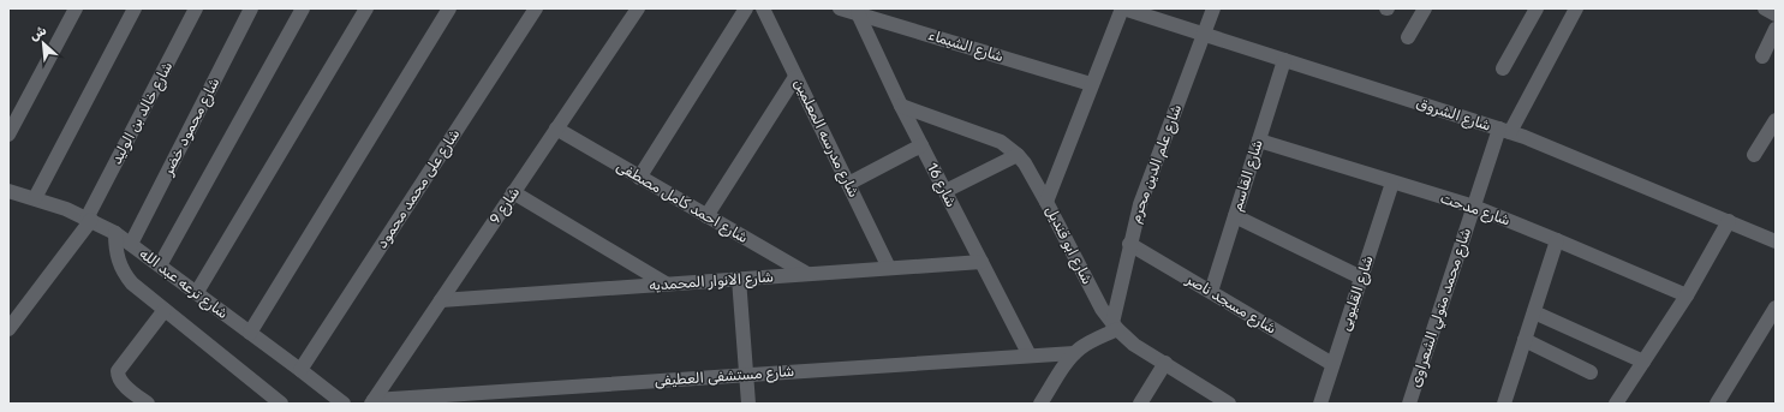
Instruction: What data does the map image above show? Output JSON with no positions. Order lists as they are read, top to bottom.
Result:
{
  "streets": {
    "street": [
      "شارع الشيماء",
      "شارع خالد بن الوليد",
      "شارع الشروق",
      "شارع محمود خضر",
      "شارع مدرسه المعلمين",
      "شارع علم الدين محرم",
      "شارع القاسم",
      "شارع 16",
      "شارع على محمد محمود",
      "شارع احمد كامل مصطفى",
      "شارع 9",
      "شارع مدحت",
      "شارع ابو قنديل",
      "شارع الانوار المحمديه",
      "شارع ترعه عبد الله",
      "شارع القليوبى",
      "شارع مسجد ناصر",
      "شارع محمد متولي الشعراوى",
      "شارع مستشفى العطيفى"
    ]
  },
  "crossings": [
    ["شارع الشيماء", "شارع 16"],
    ["شارع خالد بن الوليد", "شارع ترعه عبد الله"],
    ["شارع الشروق", "شارع علم الدين محرم"],
    ["شارع الشروق", "شارع القاسم"],
    ["شارع الشروق", "شارع محمد متولي الشعراوى"],
    ["شارع محمود خضر", "شارع ترعه عبد الله"],
    ["شارع مدرسه المعلمين", "شارع الانوار المحمديه"],
    ["شارع علم الدين محرم", "شارع ابو قنديل"],
    ["شارع علم الدين محرم", "شارع مسجد ناصر"],
    ["شارع القاسم", "شارع مدحت"],
    ["شارع القاسم", "شارع مسجد ناصر"],
    ["شارع 16", "شارع ابو قنديل"],
    ["شارع 16", "شارع الانوار المحمديه"],
    ["شارع 16", "شارع مستشفى العطيفى"],
    ["شارع على محمد محمود", "شارع ترعه عبد الله"],
    ["شارع احمد كامل مصطفى", "شارع 9"],
    ["شارع احمد كامل مصطفى", "شارع الانوار المحمديه"],
    ["شارع 9", "شارع الانوار المحمديه"],
    ["شارع 9", "شارع مستشفى العطيفى"],
    ["شارع مدحت", "شارع القليوبى"],
    ["شارع مدحت", "شارع محمد متولي الشعراوى"],
    ["شارع القليوبى", "شارع مسجد ناصر"]
  ],
  "north": "top left"
}
